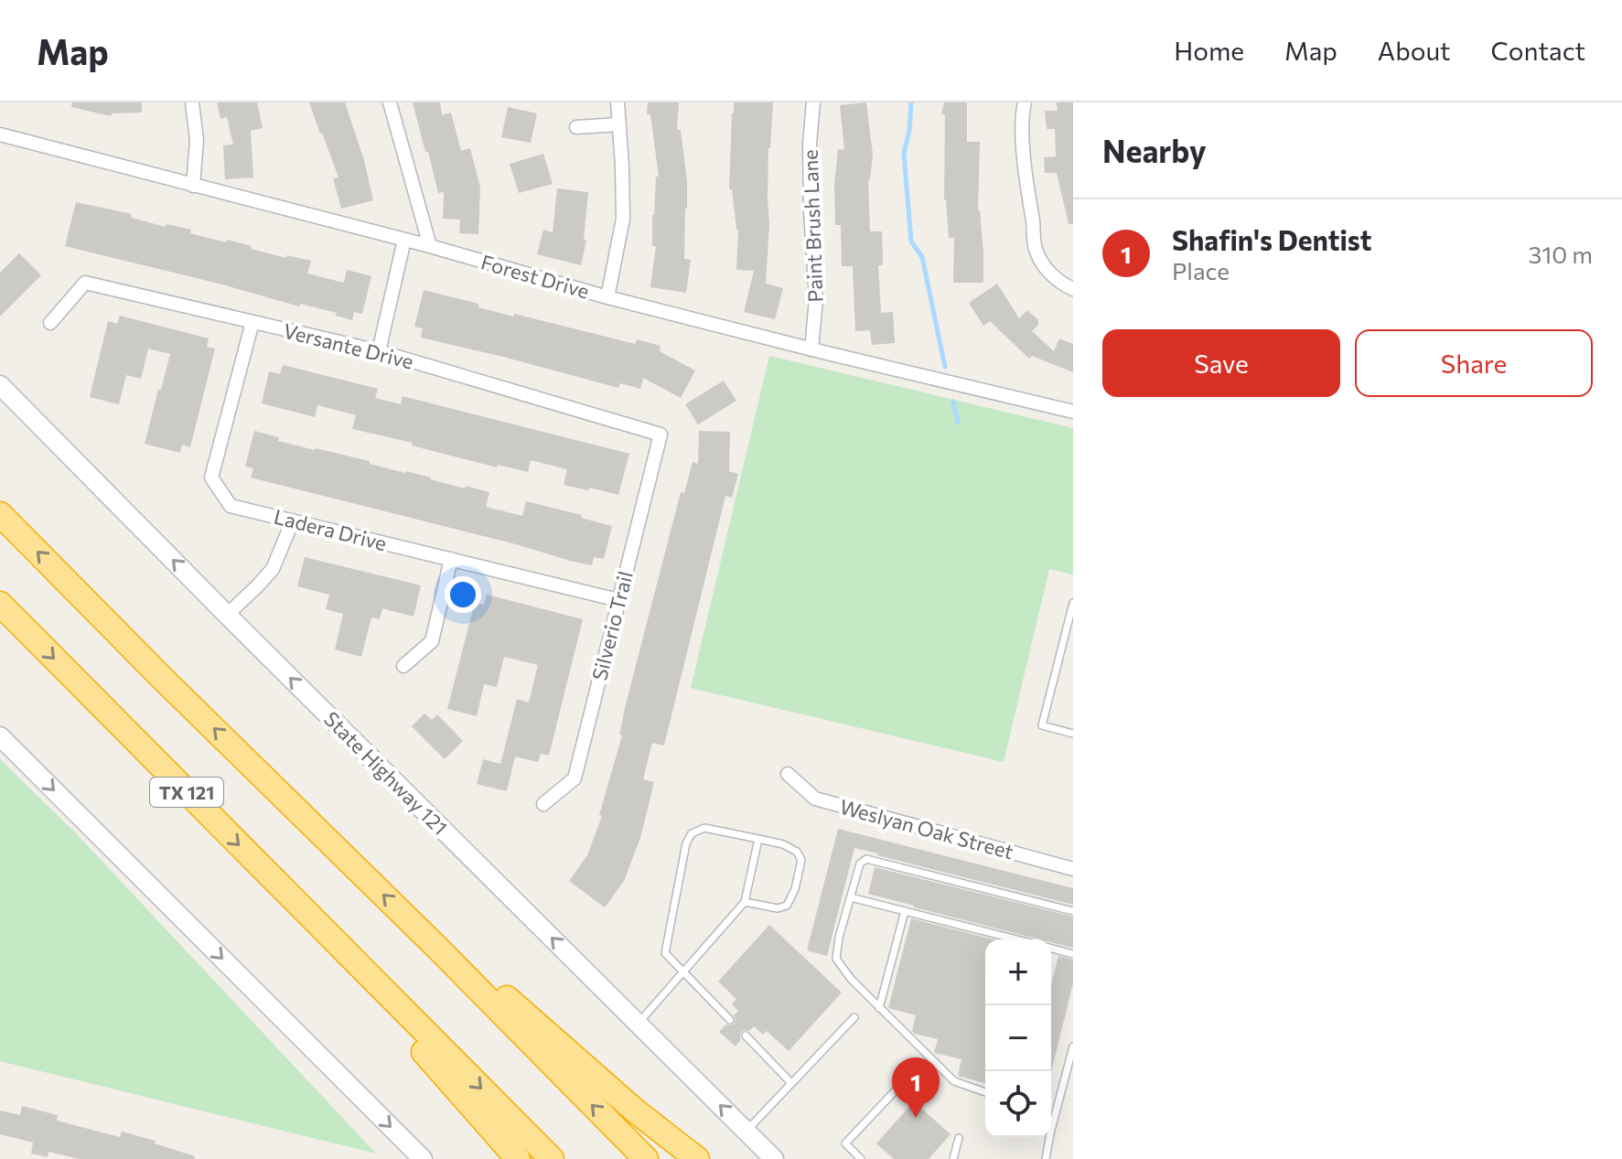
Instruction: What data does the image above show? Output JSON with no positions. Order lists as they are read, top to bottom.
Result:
{
  "streets": {
    "highway": ["TX 121"],
    "main road": ["State Highway 121"],
    "street": [
      "Paint Brush Lane",
      "Forest Drive",
      "Versante Drive",
      "Ladera Drive",
      "Silverio Trail",
      "Weslyan Oak Street"
    ]
  },
  "crossings": [
    ["Paint Brush Lane", "Forest Drive"],
    ["Versante Drive", "Ladera Drive"],
    ["Versante Drive", "Silverio Trail"],
    ["Ladera Drive", "Silverio Trail"]
  ],
  "one_way": ["State Highway 121"],
  "page": {
    "header": "Map",
    "nav": [
      "Home",
      "Map",
      "About",
      "Contact"
    ],
    "heading": "Nearby",
    "list": [
      {
        "mark": "1",
        "name": "Shafin's Dentist",
        "note": "Place",
        "value": "310 m"
      }
    ],
    "buttons": ["Save", "Share"],
    "map_buttons": ["+", "−"],
    "pins": "1"
  }
}
